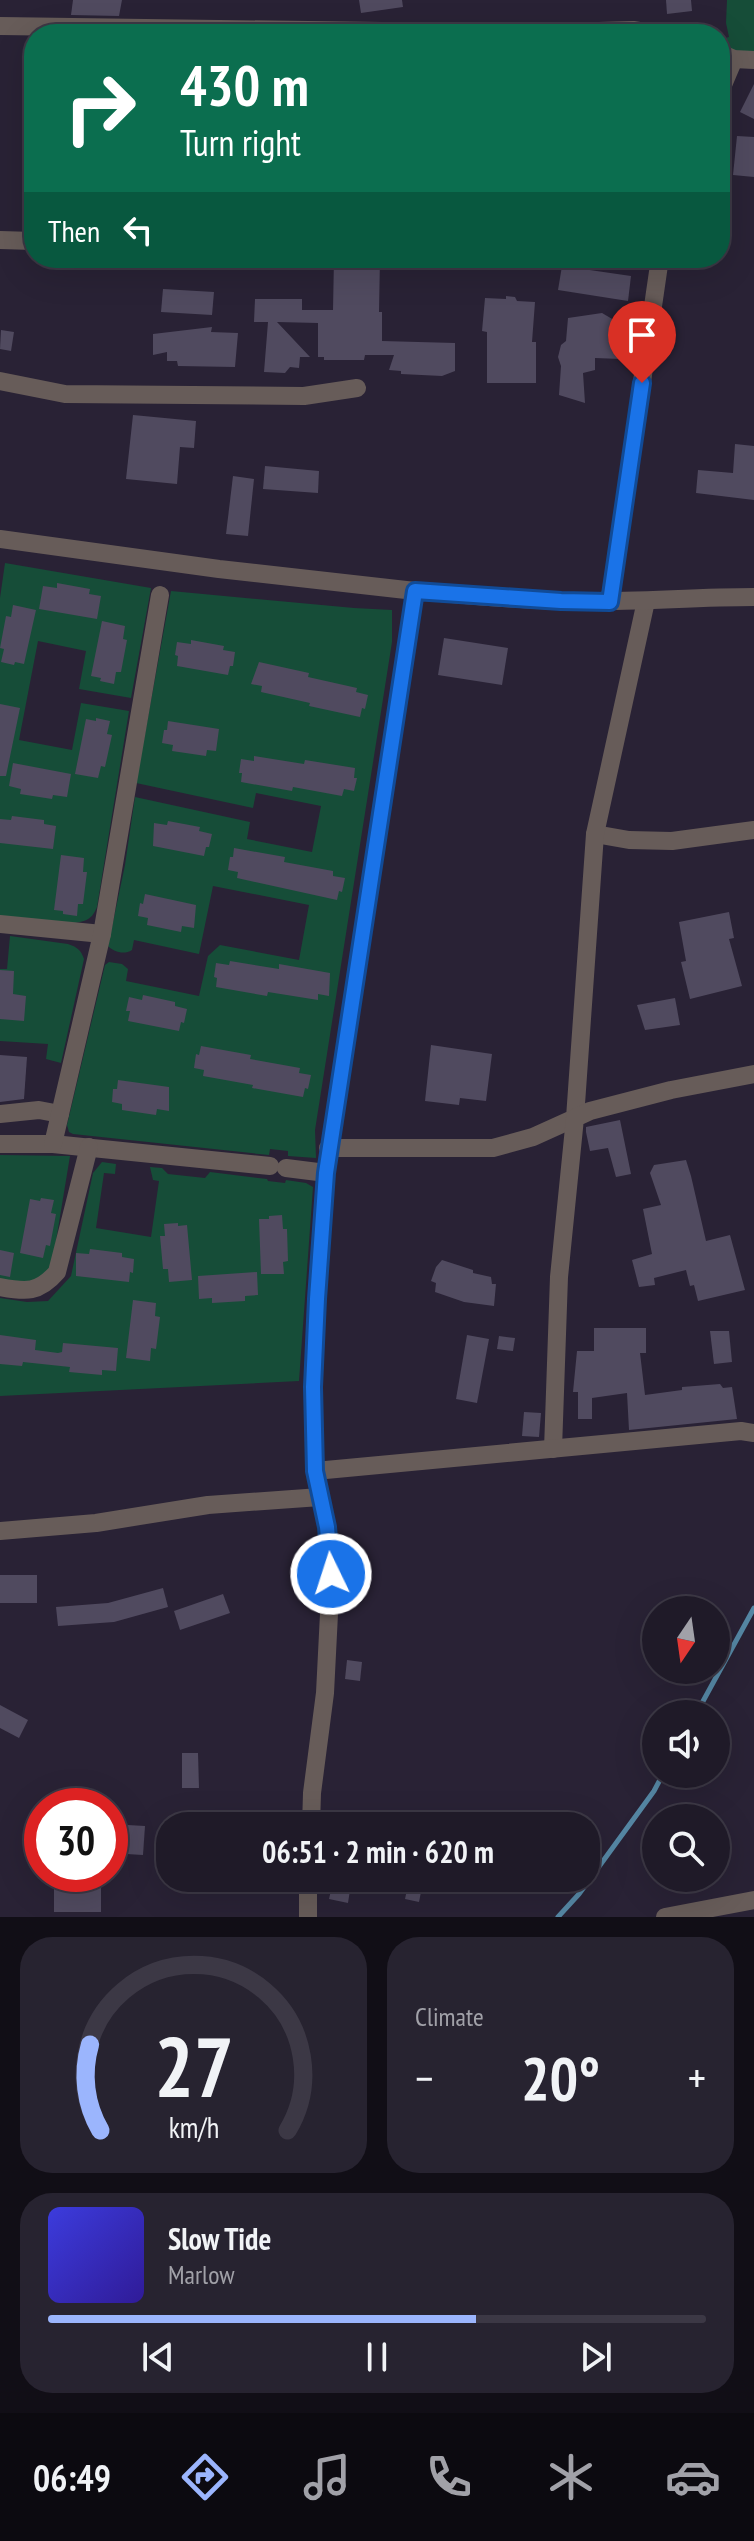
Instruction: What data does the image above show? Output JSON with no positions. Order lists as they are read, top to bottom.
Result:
{
  "north": "bottom",
  "page": {
    "turn": ["430 m", "Turn right"],
    "then": "Then",
    "limit": "30",
    "trip": "06:51 · 2 min · 620 m",
    "tile": "Climate",
    "heat": ["−", "20°", "+"],
    "song": ["Slow Tide", "Marlow"],
    "tabs": "06:49",
    "gauge": ["27", "km/h"]
  }
}
